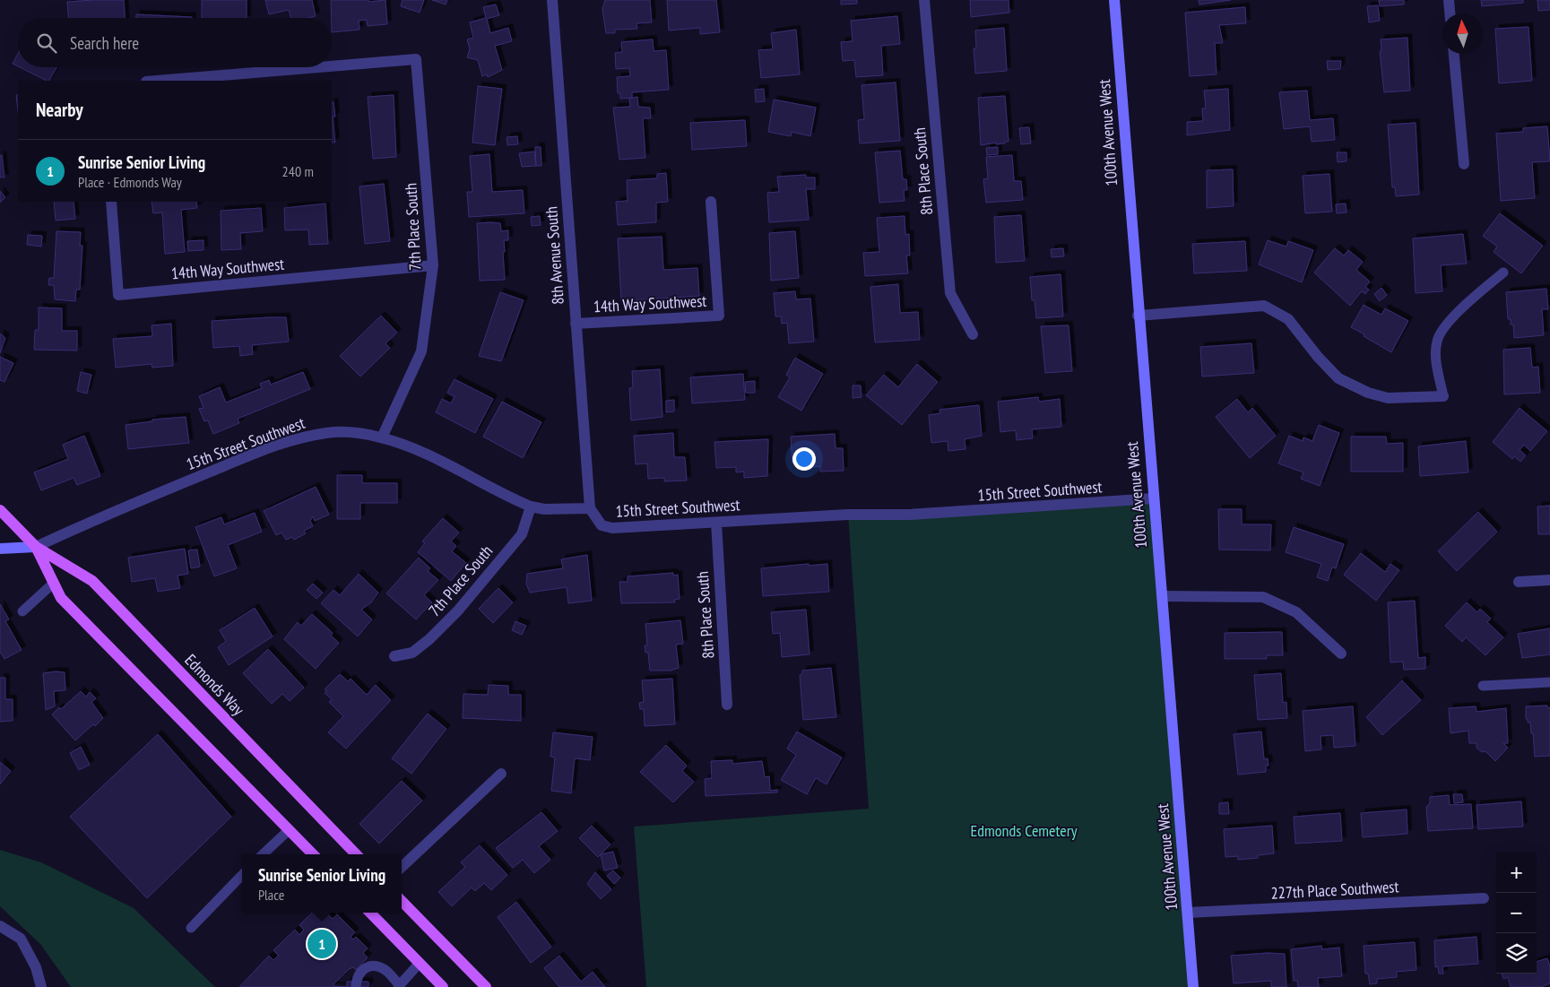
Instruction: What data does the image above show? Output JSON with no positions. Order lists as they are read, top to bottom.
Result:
{
  "streets": {
    "main road": ["100th Avenue West", "Edmonds Way"],
    "street": [
      "8th Place South",
      "7th Place South",
      "8th Avenue South",
      "14th Way Southwest",
      "15th Street Southwest",
      "227th Place Southwest"
    ]
  },
  "crossings": [
    ["100th Avenue West", "15th Street Southwest"],
    ["100th Avenue West", "227th Place Southwest"],
    ["8th Place South", "15th Street Southwest"],
    ["7th Place South", "14th Way Southwest"],
    ["7th Place South", "15th Street Southwest"],
    ["8th Avenue South", "14th Way Southwest"],
    ["8th Avenue South", "15th Street Southwest"],
    ["15th Street Southwest", "Edmonds Way"]
  ],
  "parks": ["Edmonds Cemetery"],
  "north": "top",
  "page": {
    "search": "Search here",
    "heading": "Nearby",
    "list": [
      {
        "mark": "1",
        "name": "Sunrise Senior Living",
        "note": "Place · Edmonds Way",
        "value": "240 m"
      }
    ],
    "map_buttons": ["+", "−"],
    "popup": ["Sunrise Senior Living", "Place"],
    "pins": "1"
  }
}
